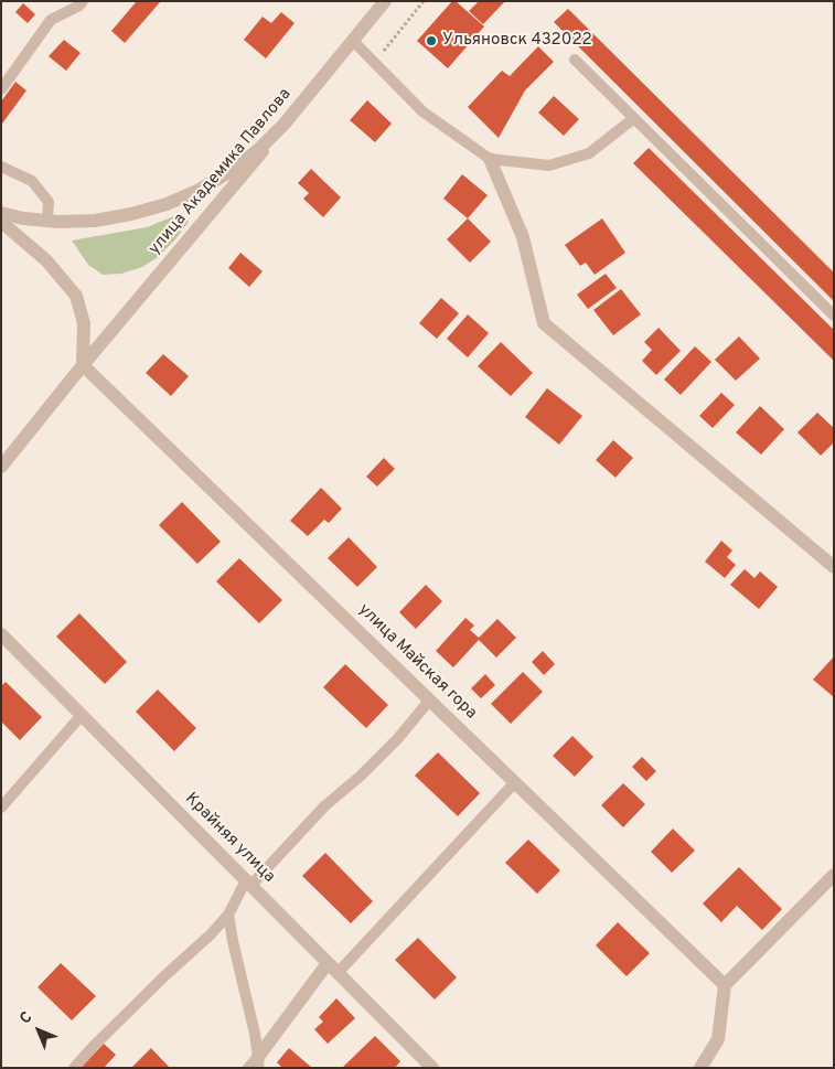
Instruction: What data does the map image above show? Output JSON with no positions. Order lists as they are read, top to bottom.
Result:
{
  "streets": {
    "street": ["улица Академика Павлова", "улица Майская гора", "Крайняя улица"]
  },
  "crossings": [
    ["улица Академика Павлова", "улица Майская гора"]
  ],
  "places": ["Ульяновск 432022"],
  "north": "top left"
}
